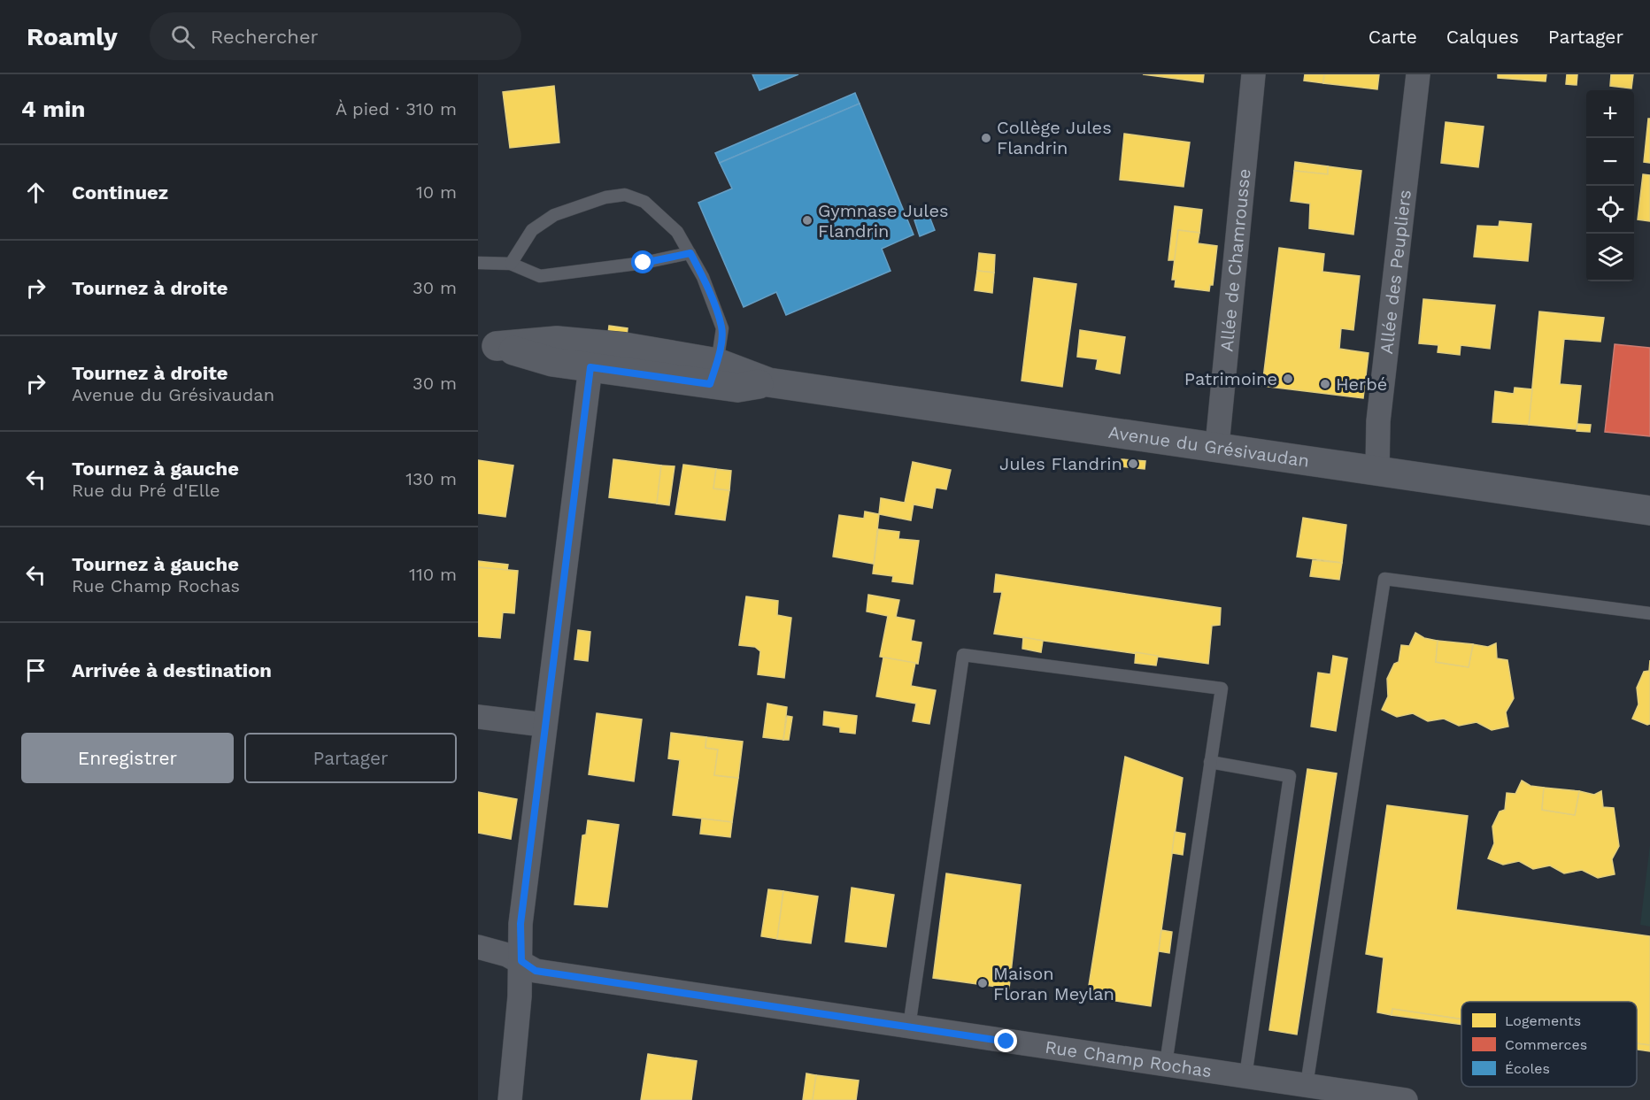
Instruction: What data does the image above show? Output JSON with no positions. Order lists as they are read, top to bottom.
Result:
{
  "streets": {
    "street": [
      "Allée de Chamrousse",
      "Allée des Peupliers",
      "Avenue du Grésivaudan",
      "Rue Champ Rochas"
    ]
  },
  "crossings": [
    ["Allée de Chamrousse", "Avenue du Grésivaudan"],
    ["Allée des Peupliers", "Avenue du Grésivaudan"]
  ],
  "places": [
    "Collège Jules Flandrin",
    "Gymnase Jules Flandrin",
    "Patrimoine",
    "Herbé",
    "Jules Flandrin",
    "Maison Floran Meylan"
  ],
  "legend": ["Logements", "Commerces", "Écoles"],
  "page": {
    "header": "Roamly",
    "search": "Rechercher",
    "nav": ["Carte", "Calques", "Partager"],
    "heading": ["4 min", "À pied · 310 m"],
    "map_buttons": ["+", "−"],
    "list": [
      ["Continuez", "10 m"],
      ["Tournez à droite", "30 m"],
      ["Tournez à droite", "Avenue du Grésivaudan", "30 m"],
      ["Tournez à gauche", "Rue du Pré d'Elle", "130 m"],
      ["Tournez à gauche", "Rue Champ Rochas", "110 m"],
      "Arrivée à destination"
    ],
    "buttons": ["Enregistrer", "Partager"]
  }
}
